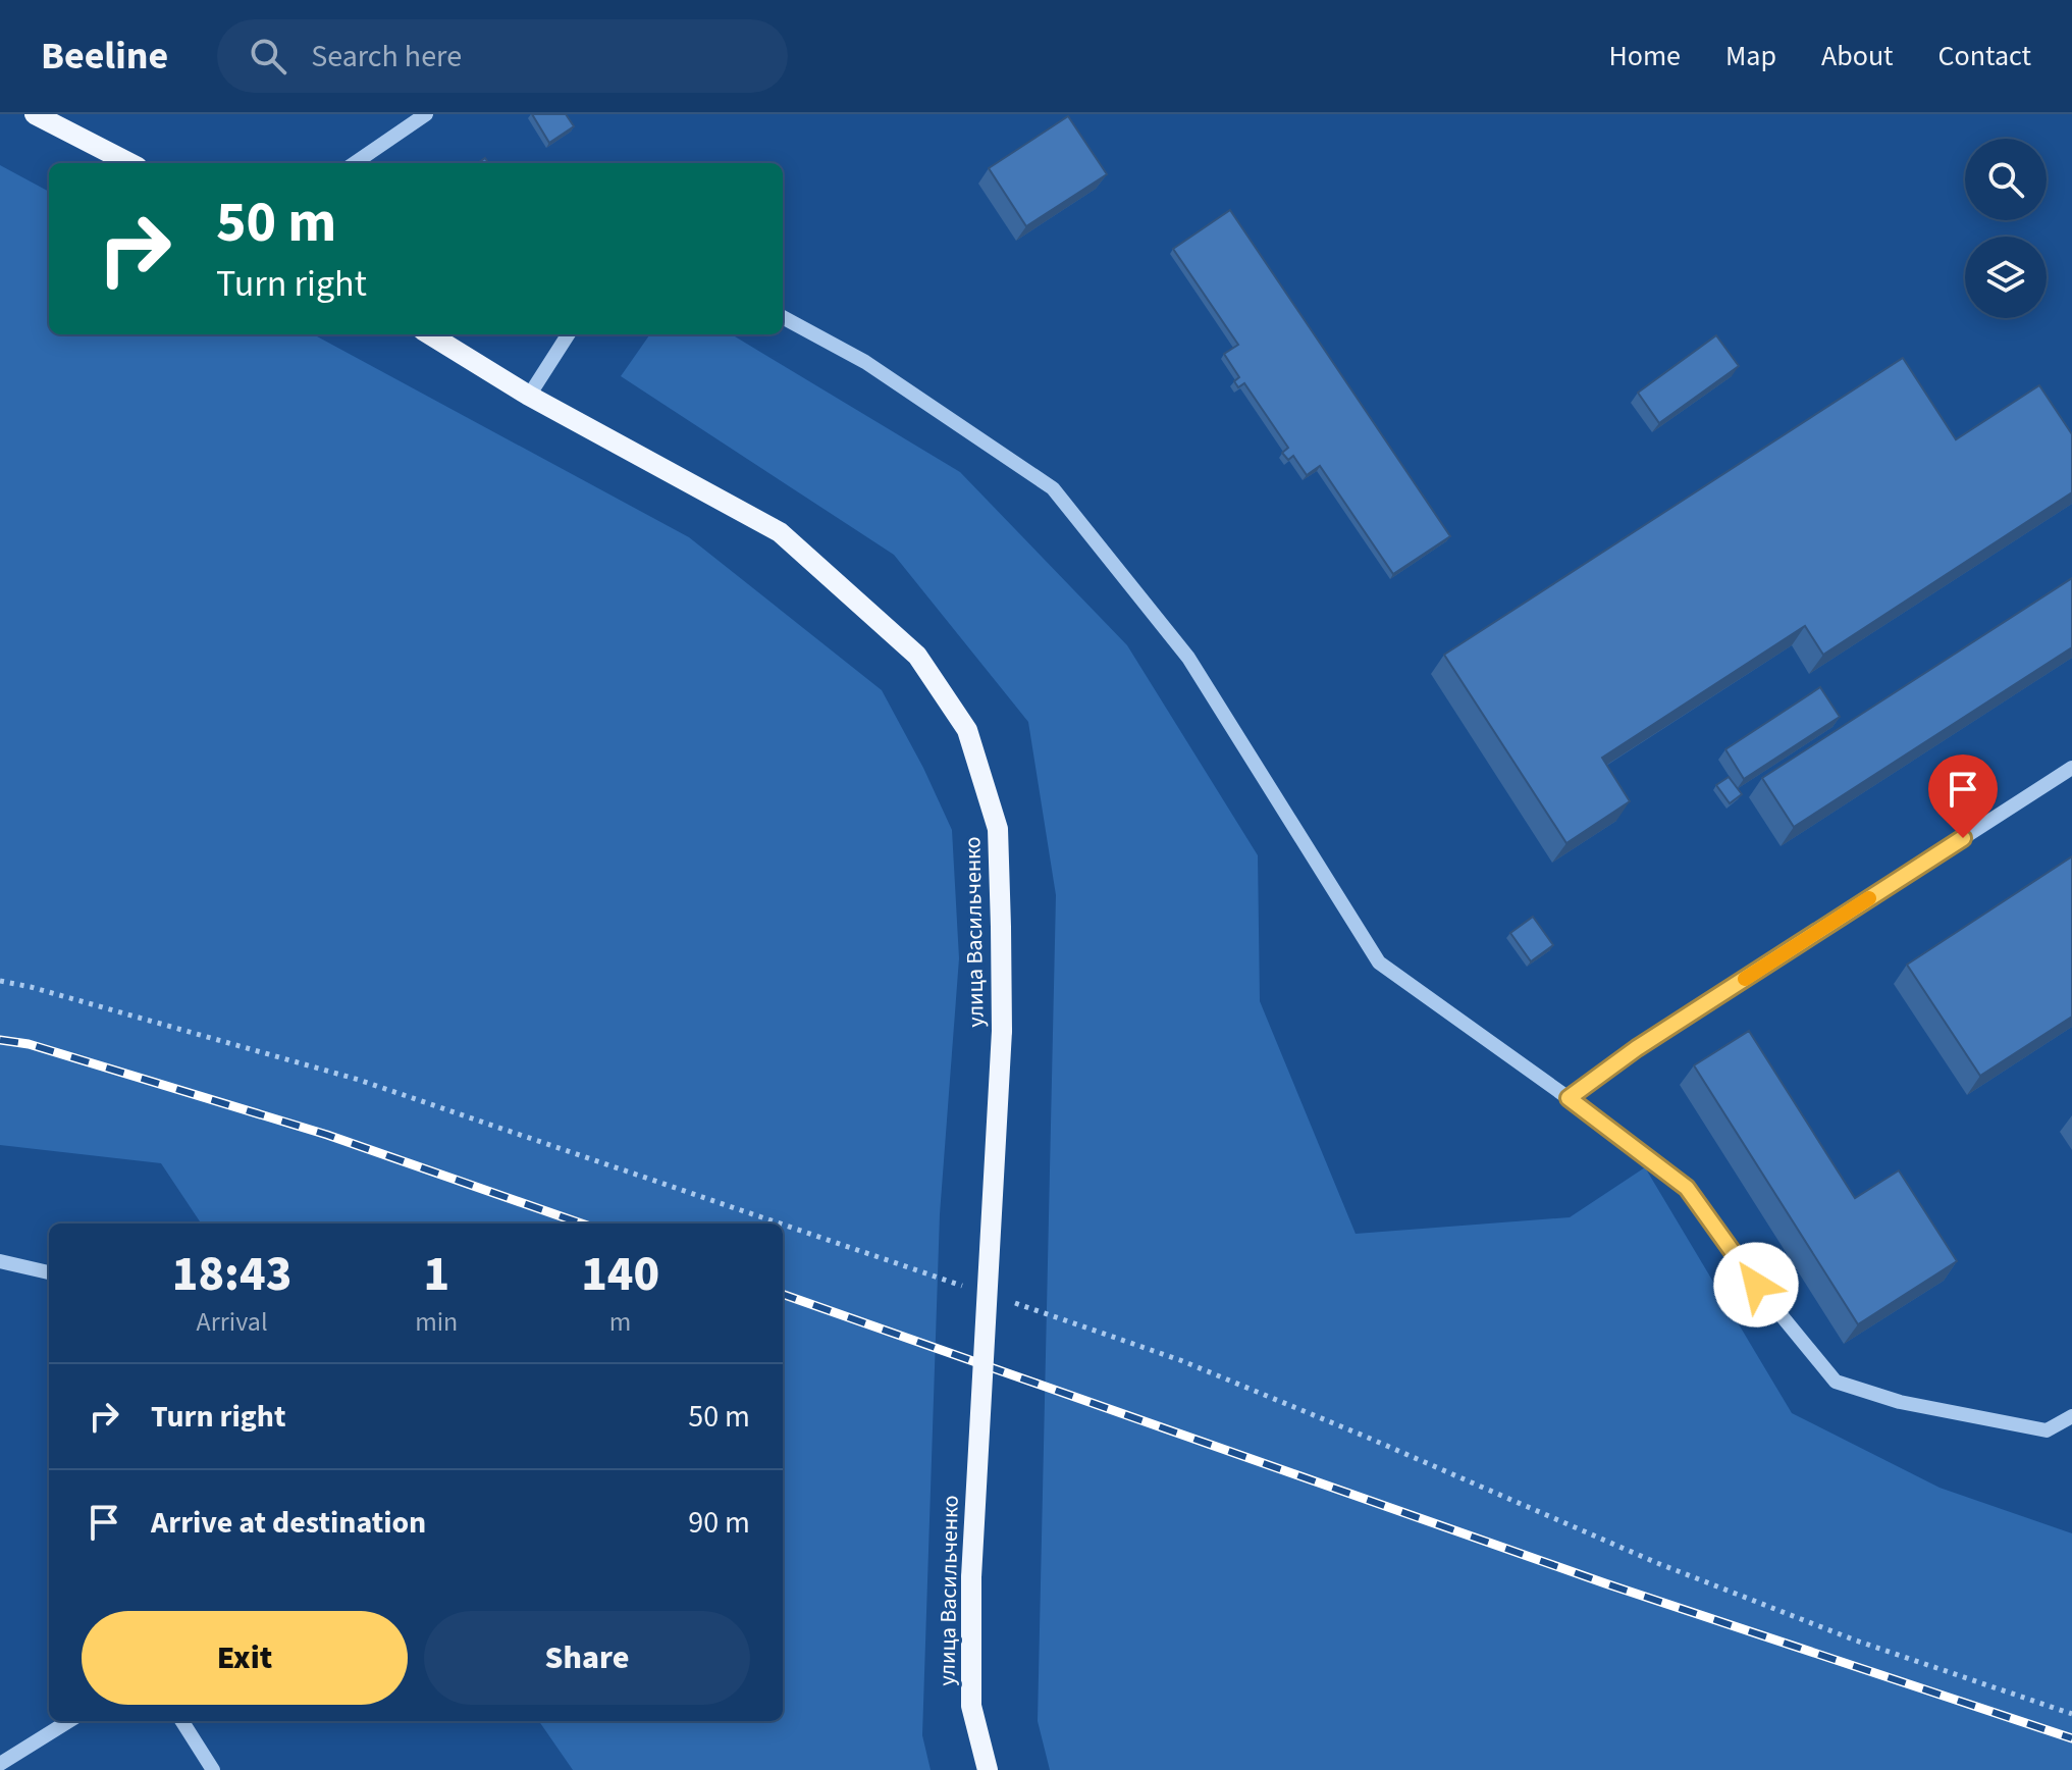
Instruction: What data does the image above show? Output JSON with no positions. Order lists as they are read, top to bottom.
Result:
{
  "streets": {
    "main road": ["улица Васильченко"]
  },
  "page": {
    "header": "Beeline",
    "search": "Search here",
    "nav": [
      "Home",
      "Map",
      "About",
      "Contact"
    ],
    "turn": ["50 m", "Turn right"],
    "eta": [
      "18:43",
      "Arrival",
      "1",
      "min",
      "140",
      "m"
    ],
    "list": [
      {
        "name": "Turn right",
        "value": "50 m"
      },
      {
        "name": "Arrive at destination",
        "value": "90 m"
      }
    ],
    "buttons": ["Exit", "Share"]
  }
}
